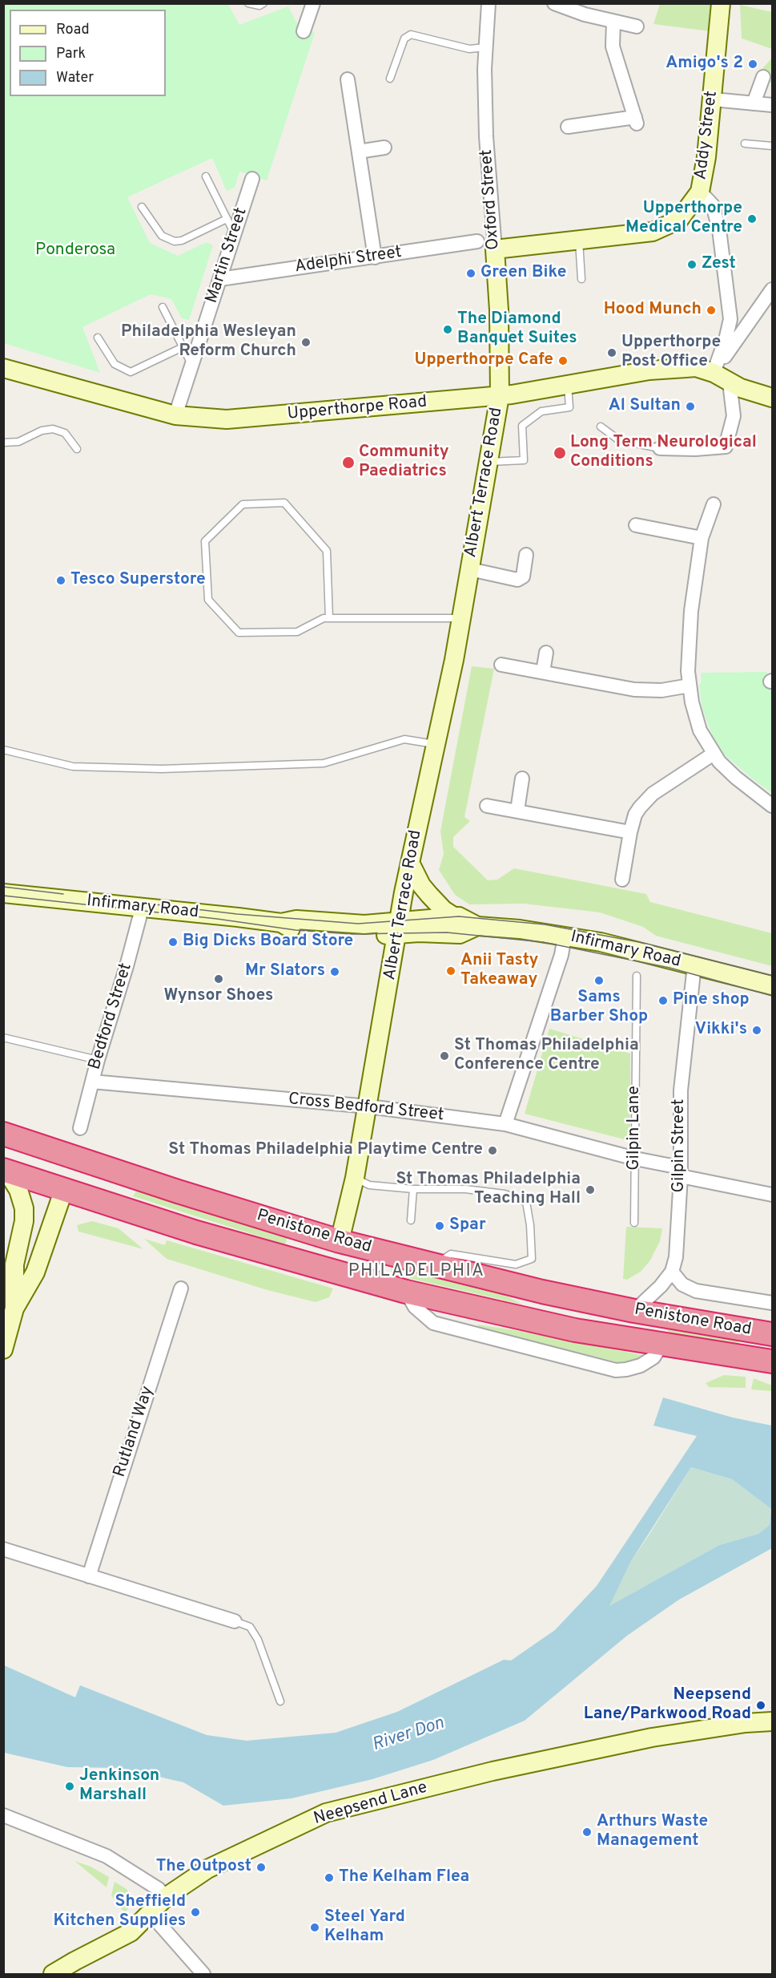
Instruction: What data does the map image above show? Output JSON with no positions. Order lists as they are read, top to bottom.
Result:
{
  "streets": {
    "highway": ["Penistone Road"],
    "street": [
      "Addy Street",
      "Oxford Street",
      "Martin Street",
      "Adelphi Street",
      "Upperthorpe Road",
      "Albert Terrace Road",
      "Infirmary Road",
      "Bedford Street",
      "Cross Bedford Street",
      "Gilpin Street",
      "Rutland Way",
      "Neepsend Lane"
    ],
    "lane": ["Gilpin Lane"]
  },
  "crossings": [
    ["Addy Street", "Upperthorpe Road"],
    ["Oxford Street", "Upperthorpe Road"],
    ["Oxford Street", "Albert Terrace Road"],
    ["Martin Street", "Adelphi Street"],
    ["Martin Street", "Upperthorpe Road"],
    ["Upperthorpe Road", "Albert Terrace Road"],
    ["Albert Terrace Road", "Infirmary Road"],
    ["Albert Terrace Road", "Cross Bedford Street"],
    ["Albert Terrace Road", "Penistone Road"],
    ["Infirmary Road", "Bedford Street"],
    ["Infirmary Road", "Gilpin Street"],
    ["Bedford Street", "Cross Bedford Street"],
    ["Cross Bedford Street", "Gilpin Lane"],
    ["Cross Bedford Street", "Gilpin Street"],
    ["Gilpin Street", "Penistone Road"]
  ],
  "districts": ["PHILADELPHIA"],
  "water": ["River Don"],
  "parks": ["Ponderosa"],
  "places": [
    "Amigo's 2",
    "Upperthorpe Medical Centre",
    "Zest",
    "Green Bike",
    "Hood Munch",
    "The Diamond Banquet Suites",
    "Philadelphia Wesleyan Reform Church",
    "Upperthorpe Post Office",
    "Upperthorpe Cafe",
    "Al Sultan",
    "Long Term Neurological Conditions",
    "Community Paediatrics",
    "Tesco Superstore",
    "Big Dicks Board Store",
    "Anii Tasty Takeaway",
    "Mr Slators",
    "Wynsor Shoes",
    "Sams Barber Shop",
    "Pine shop",
    "Vikki's",
    "St Thomas Philadelphia Conference Centre",
    "St Thomas Philadelphia Playtime Centre",
    "St Thomas Philadelphia Teaching Hall",
    "Spar",
    "Neepsend Lane/Parkwood Road",
    "Jenkinson Marshall",
    "Arthurs Waste Management",
    "The Outpost",
    "The Kelham Flea",
    "Sheffield Kitchen Supplies",
    "Steel Yard Kelham"
  ],
  "legend": ["Road", "Park", "Water"]
}
